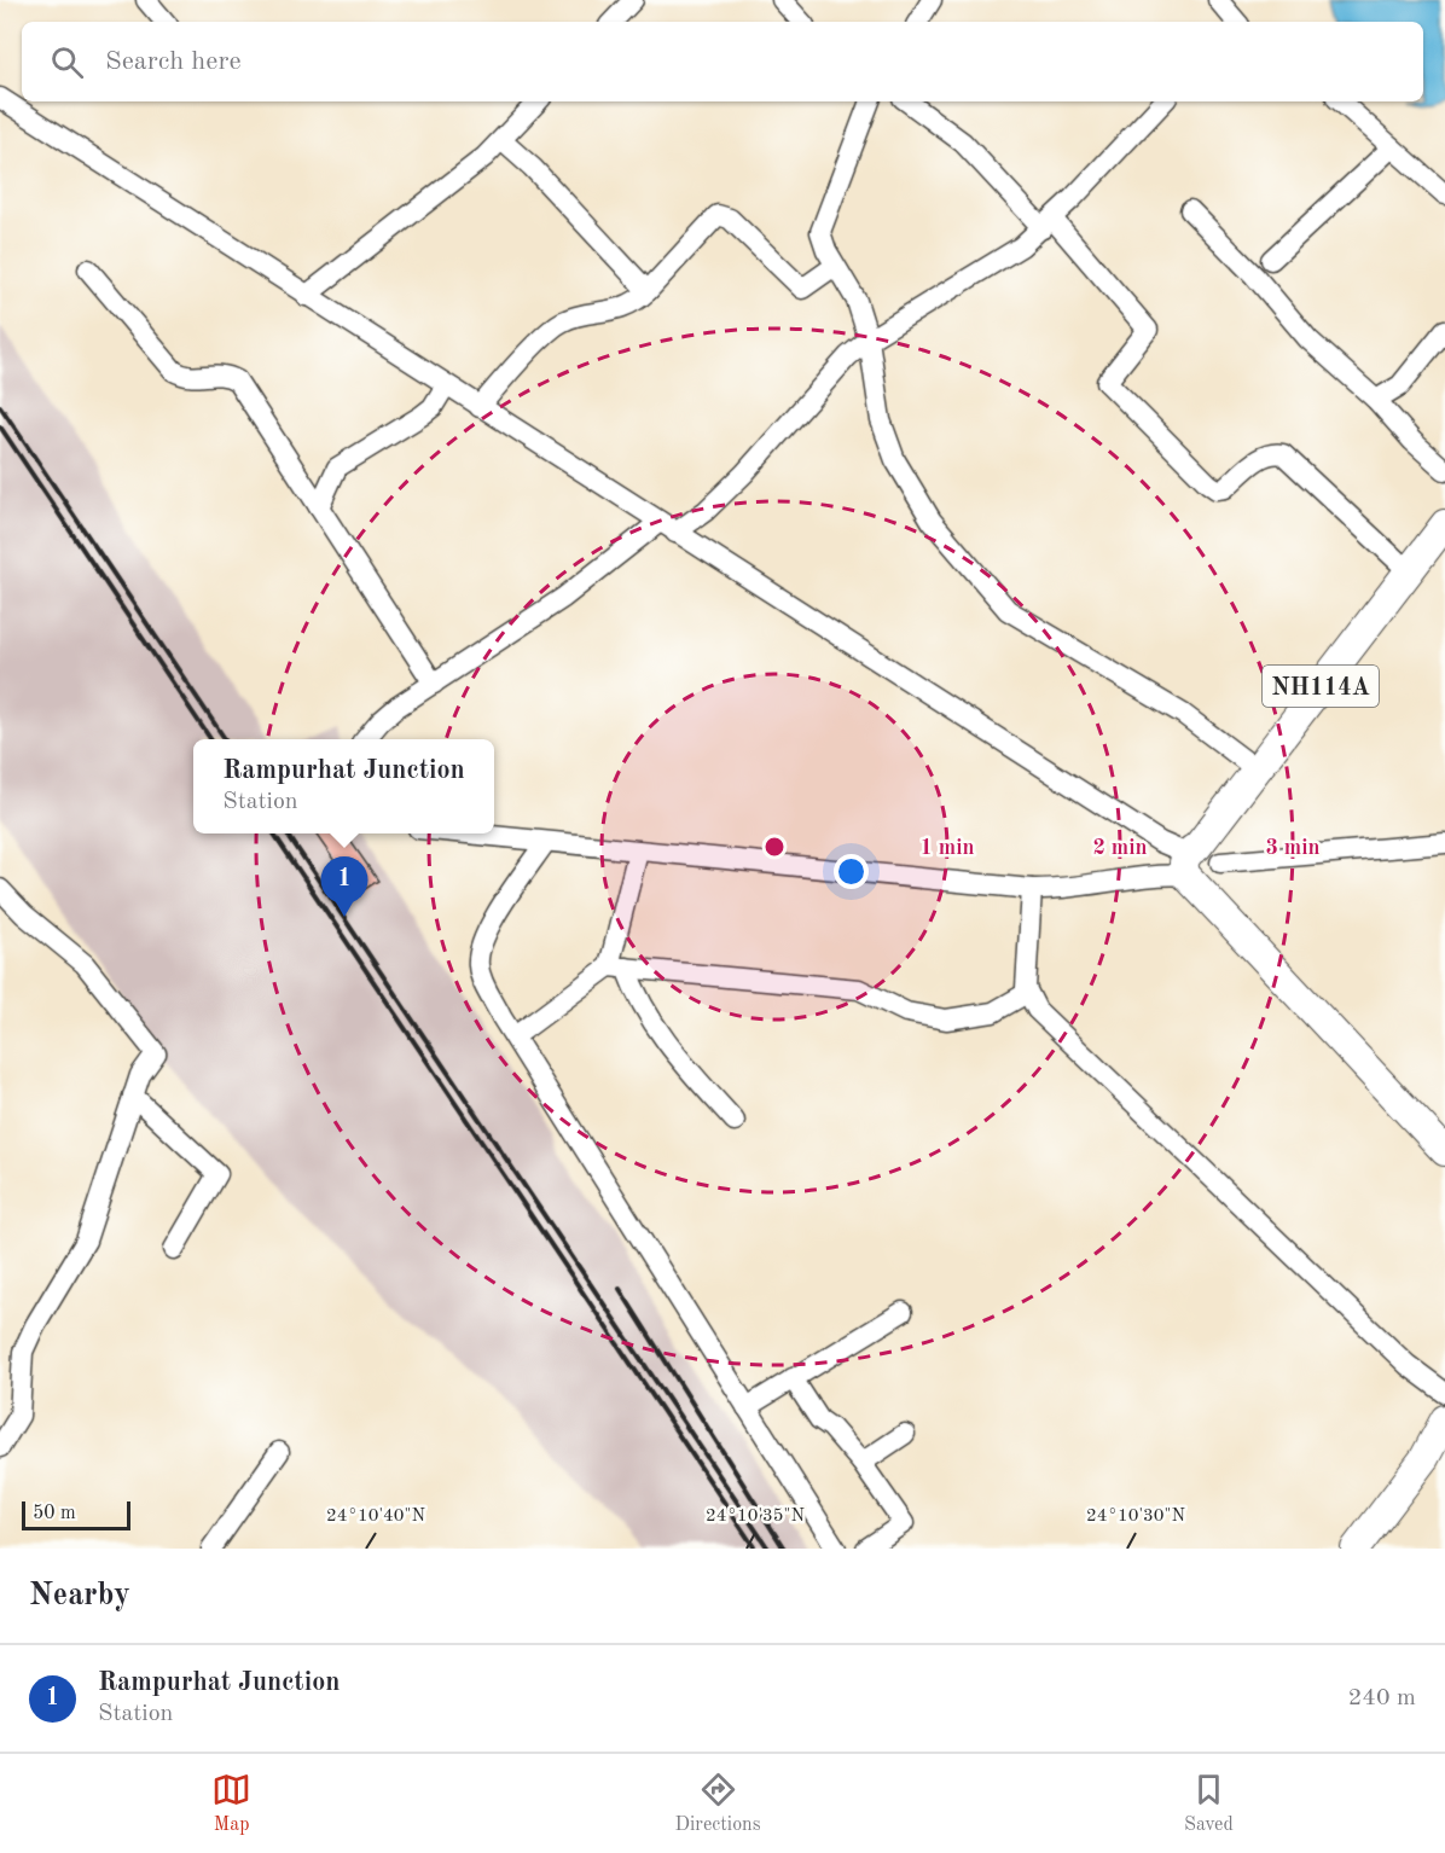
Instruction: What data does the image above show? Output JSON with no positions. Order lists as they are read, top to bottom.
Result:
{
  "streets": {
    "highway": ["NH114A"]
  },
  "scale_bar": "50 m",
  "page": {
    "search": "Search here",
    "popup": ["Rampurhat Junction", "Station"],
    "pins": "1",
    "scale": "50 m",
    "heading": "Nearby",
    "list": [
      {
        "mark": "1",
        "name": "Rampurhat Junction",
        "note": "Station",
        "value": "240 m"
      }
    ],
    "nav": ["Map", "Directions", "Saved"]
  },
  "coordinates": ["24°10'40\"N", "24°10'35\"N", "24°10'30\"N"],
  "rings": ["1 min", "2 min", "3 min"]
}
